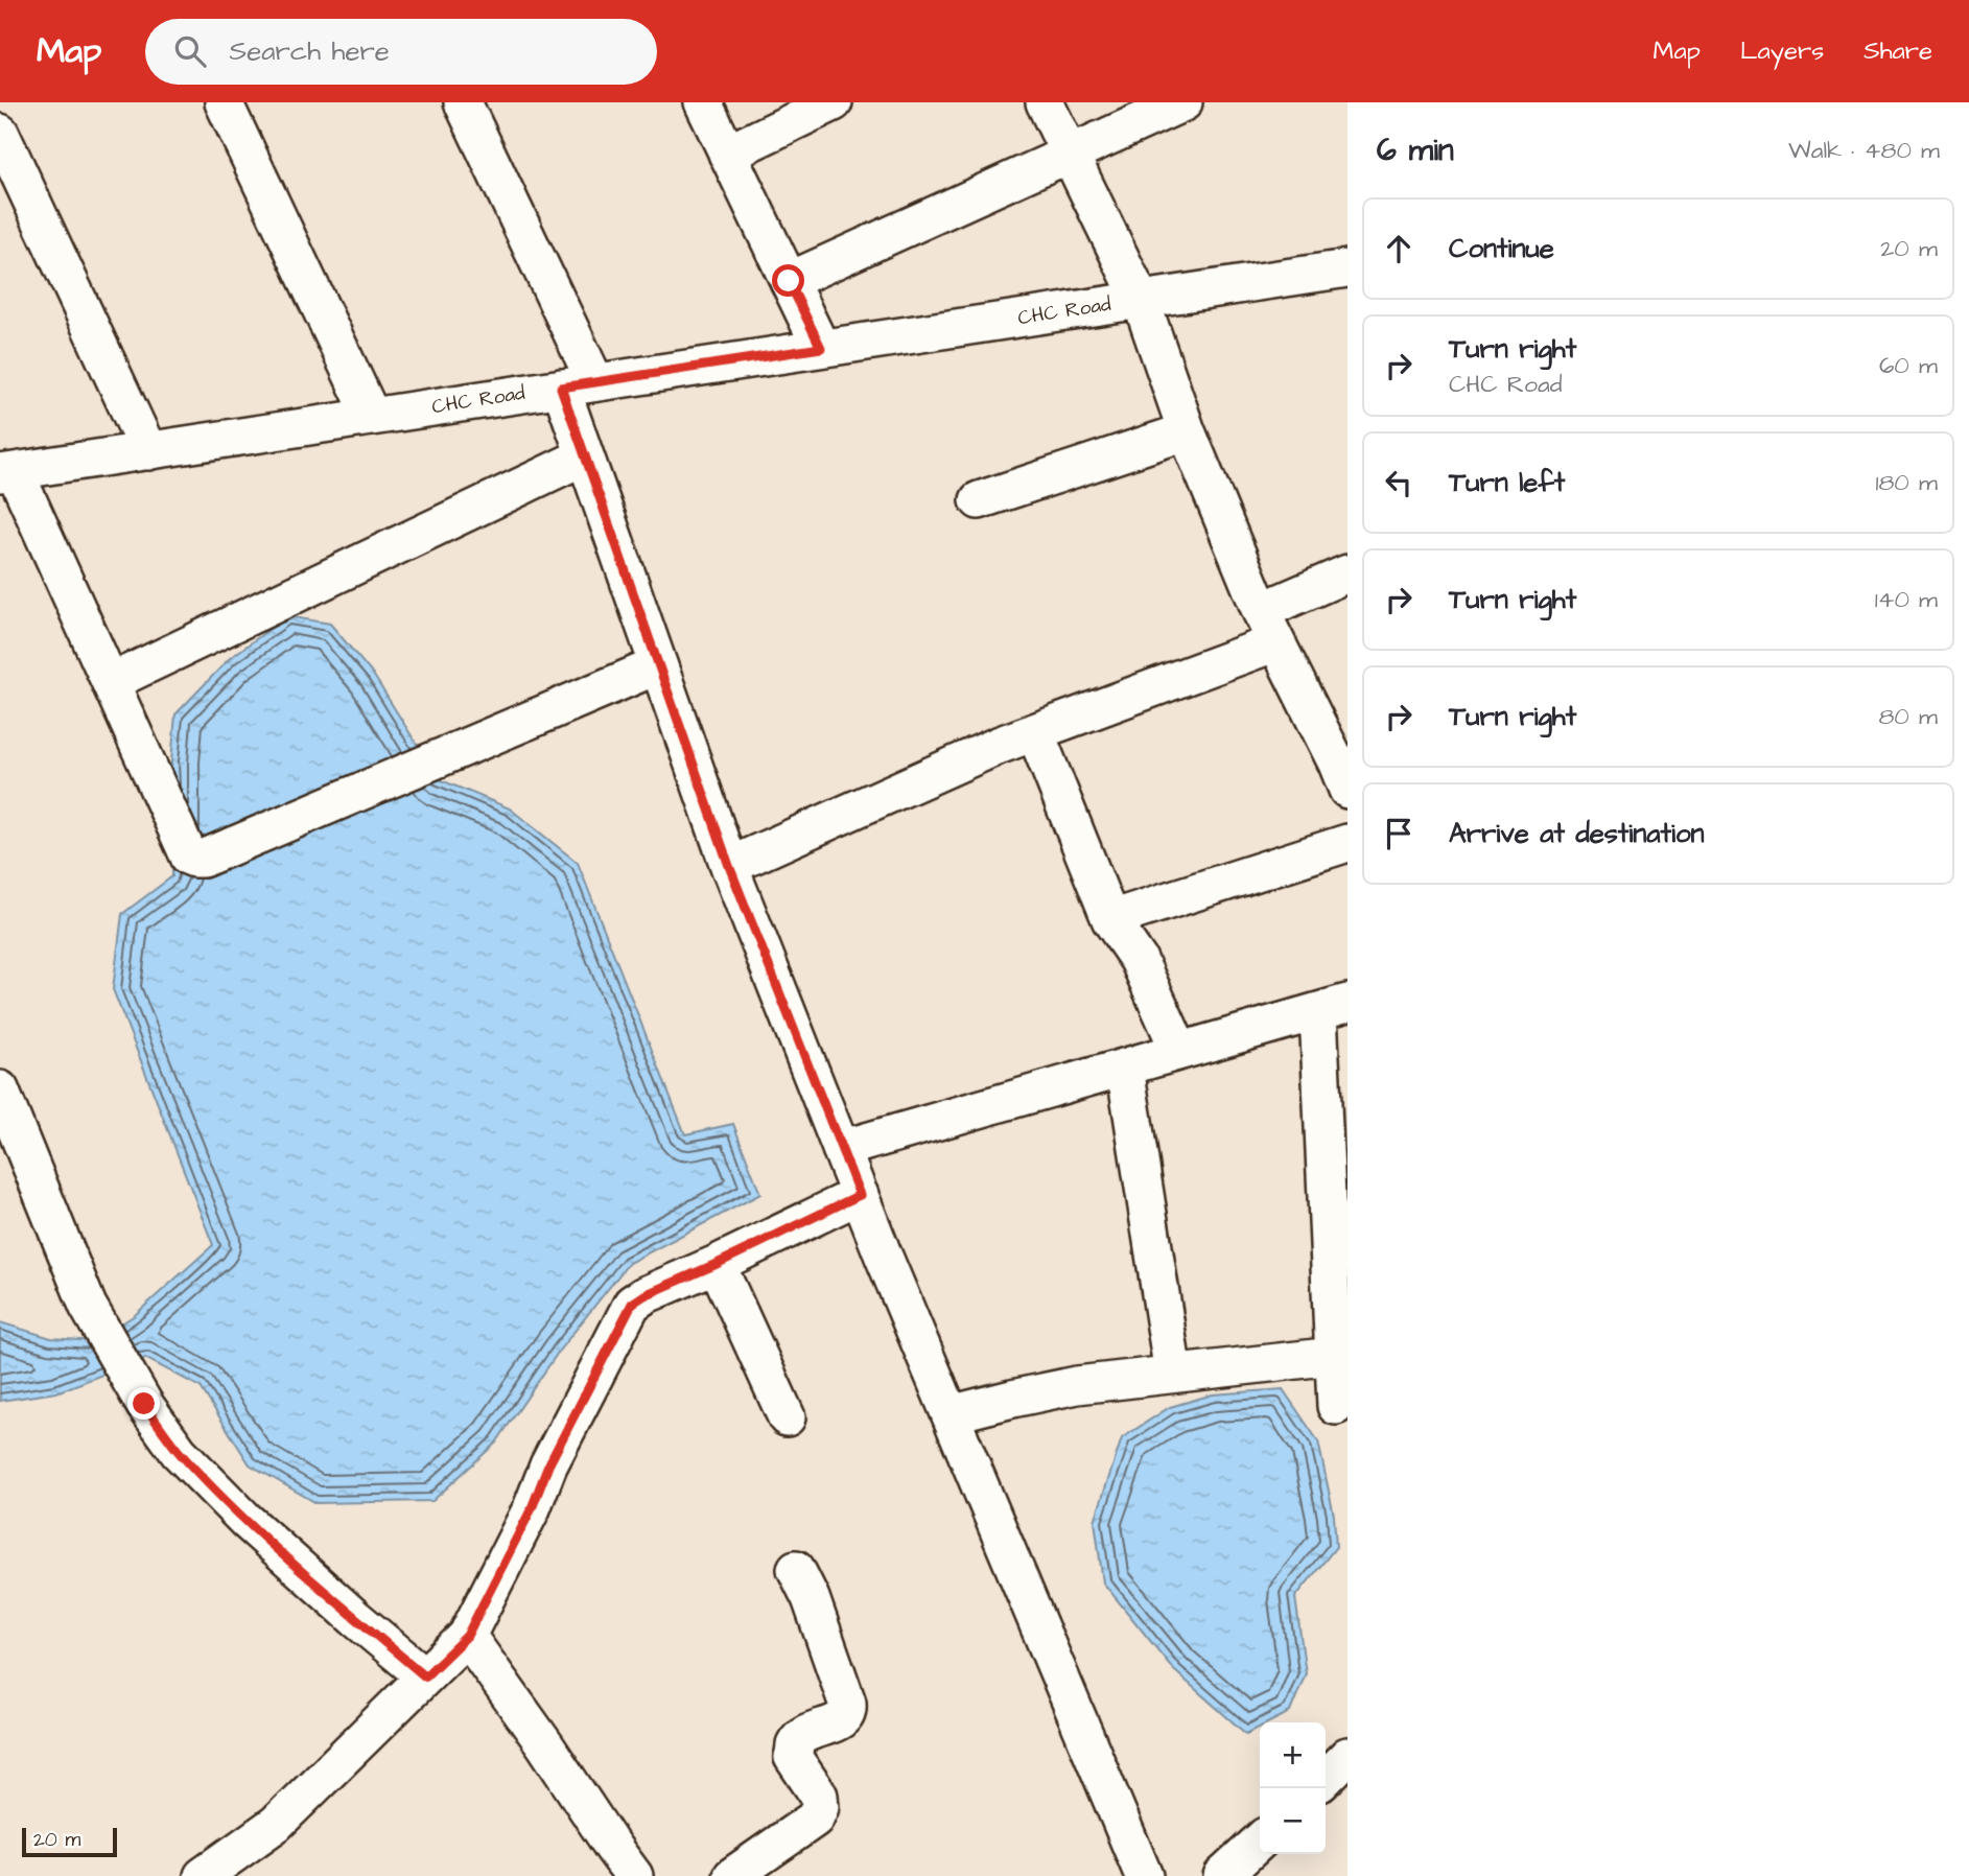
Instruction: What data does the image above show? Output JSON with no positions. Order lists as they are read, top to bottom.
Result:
{
  "streets": {
    "street": ["CHC Road"]
  },
  "scale_bar": "20 m",
  "page": {
    "header": "Map",
    "search": "Search here",
    "nav": ["Map", "Layers", "Share"],
    "heading": ["6 min", "Walk · 480 m"],
    "list": [
      ["Continue", "20 m"],
      ["Turn right", "CHC Road", "60 m"],
      ["Turn left", "180 m"],
      ["Turn right", "140 m"],
      ["Turn right", "80 m"],
      "Arrive at destination"
    ],
    "map_buttons": ["+", "−"],
    "scale": "20 m"
  }
}
